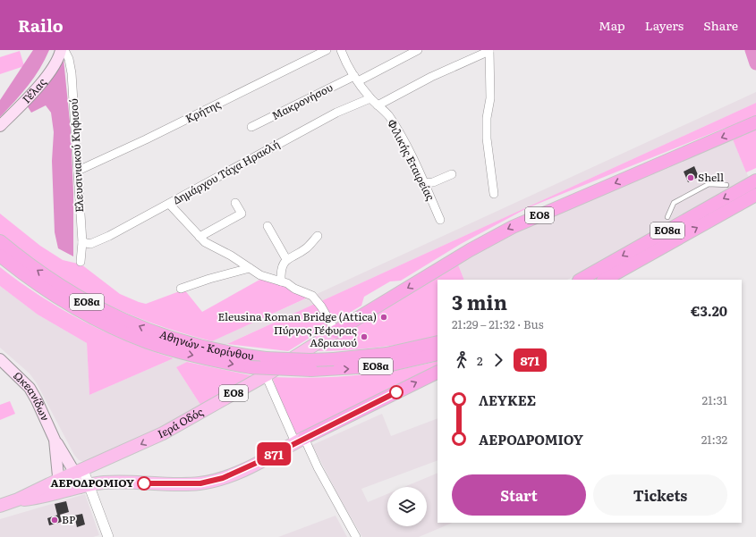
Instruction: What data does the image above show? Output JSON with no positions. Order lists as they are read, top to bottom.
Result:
{
  "streets": {
    "highway": ["ΕΟ8", "ΕΟ8α", "Αθηνών - Κορίνθου"],
    "main road": ["Γέλας", "Ωκεανίδων", "Ιερά Οδός"],
    "street": [
      "Μακρονήσου",
      "Κρήτης",
      "Ελευσινιακού Κηφισού",
      "Φιλικής Εταιρείας",
      "Δημάρχου Τάχα Ηρακλή"
    ]
  },
  "crossings": [
    ["Μακρονήσου", "Φιλικής Εταιρείας"],
    ["Κρήτης", "Ελευσινιακού Κηφισού"],
    ["Ελευσινιακού Κηφισού", "Δημάρχου Τάχα Ηρακλή"],
    ["Φιλικής Εταιρείας", "Δημάρχου Τάχα Ηρακλή"],
    ["ΕΟ8", "Ιερά Οδός"],
    ["Ωκεανίδων", "Ιερά Οδός"]
  ],
  "places": [
    "Shell",
    "Eleusina Roman Bridge (Attica)",
    "Πύργος Γέφυρας Αδριανού",
    "ΑΕΡΟΔΡΟΜΙΟΥ",
    "BP"
  ],
  "lines": ["bus line 871"],
  "page": {
    "header": "Railo",
    "nav": ["Map", "Layers", "Share"],
    "on_map": "871",
    "heading": ["3 min", "21:29 – 21:32 · Bus", "€3.20"],
    "legs": ["2", "871"],
    "list": [
      {
        "name": "ΛΕΥΚΕΣ",
        "value": "21:31"
      },
      {
        "name": "ΑΕΡΟΔΡΟΜΙΟΥ",
        "value": "21:32"
      }
    ],
    "buttons": ["Start", "Tickets"]
  }
}
